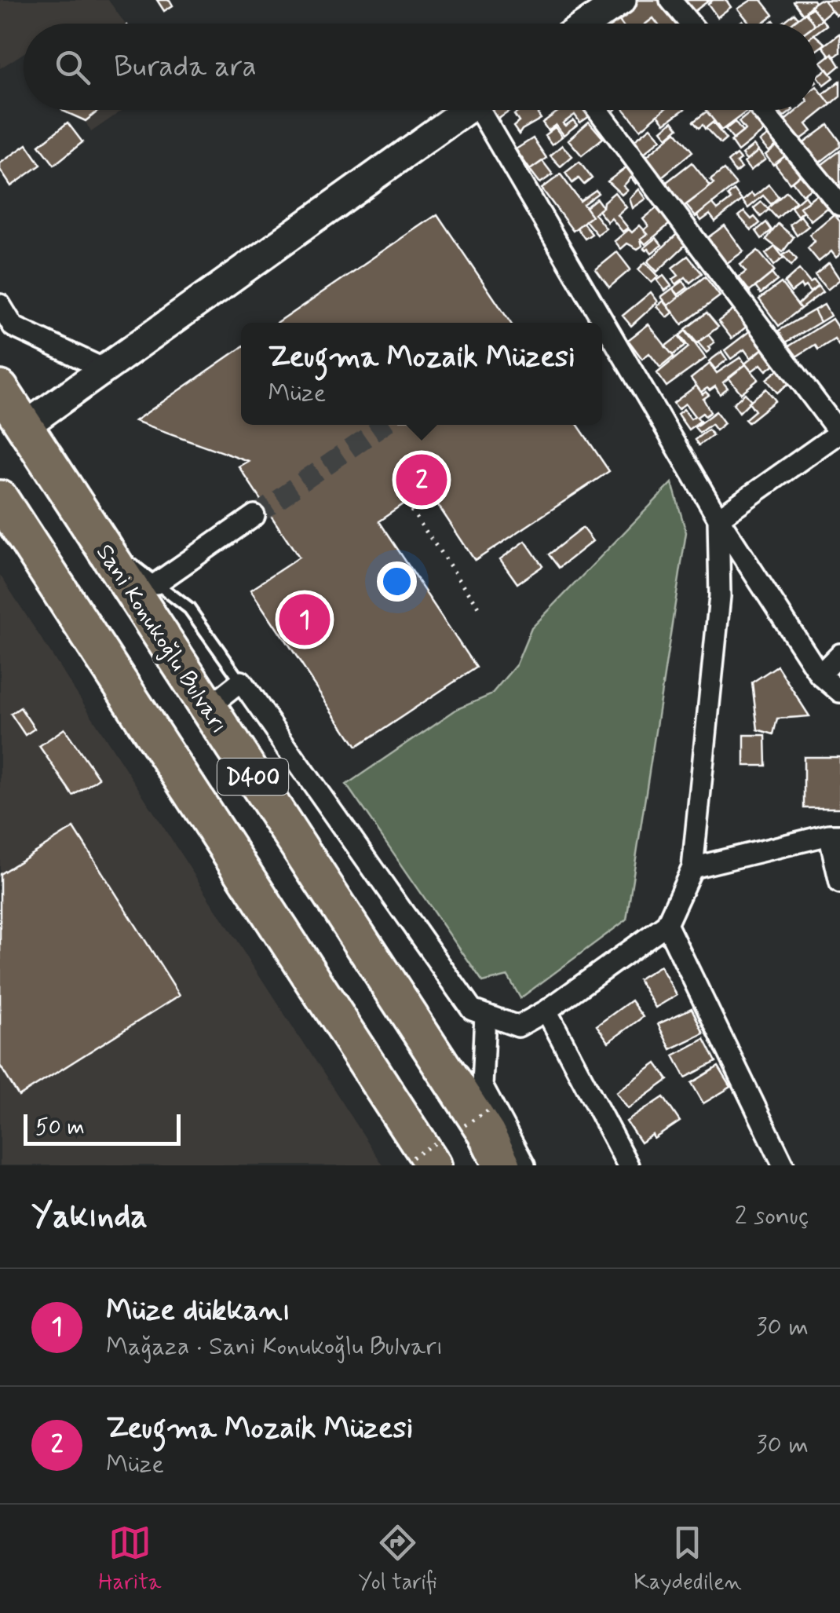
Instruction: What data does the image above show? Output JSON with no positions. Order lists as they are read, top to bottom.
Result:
{
  "streets": {
    "highway": ["Sani Konukoğlu Bulvarı", "D400"]
  },
  "scale_bar": "50 m",
  "page": {
    "search": "Burada ara",
    "popup": ["Zeugma Mozaik Müzesi", "Müze"],
    "pins": ["2", "1"],
    "scale": "50 m",
    "heading": ["Yakında", "2 sonuç"],
    "list": [
      {
        "mark": "1",
        "name": "Müze dükkanı",
        "note": "Mağaza · Sani Konukoğlu Bulvarı",
        "value": "30 m"
      },
      {
        "mark": "2",
        "name": "Zeugma Mozaik Müzesi",
        "note": "Müze",
        "value": "30 m"
      }
    ],
    "nav": ["Harita", "Yol tarifi", "Kaydedilen"]
  }
}
